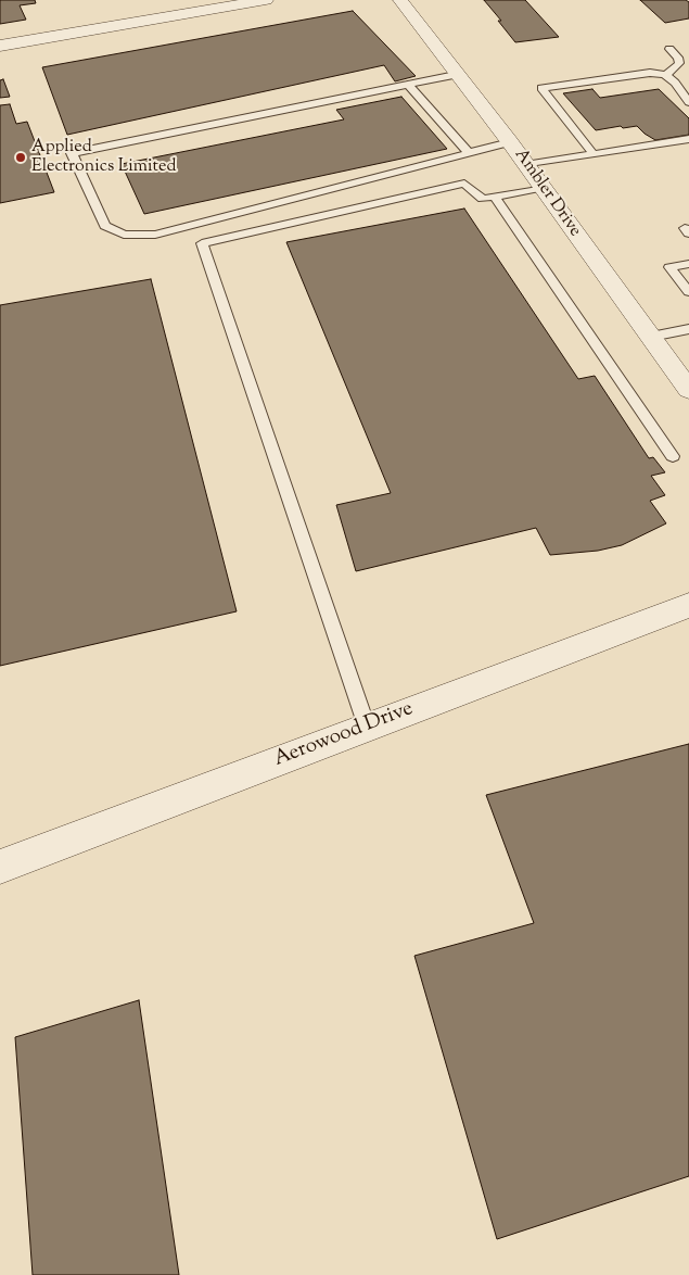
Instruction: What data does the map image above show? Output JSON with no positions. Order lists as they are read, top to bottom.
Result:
{
  "streets": {
    "street": ["Ambler Drive", "Aerowood Drive"]
  },
  "places": ["Applied Electronics Limited"]
}
